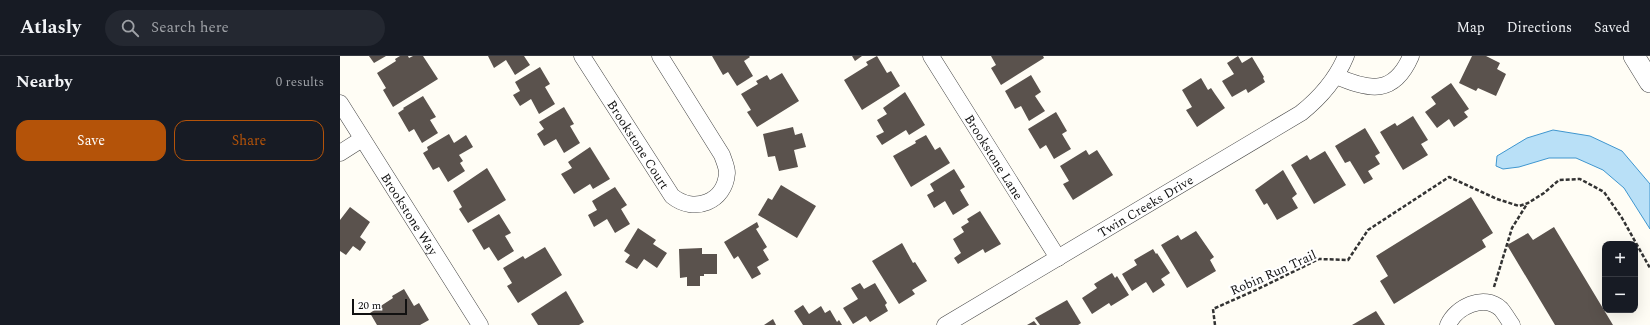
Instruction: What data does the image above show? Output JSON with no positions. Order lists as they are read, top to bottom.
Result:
{
  "streets": {
    "street": [
      "Brookstone Court",
      "Brookstone Lane",
      "Twin Creeks Drive",
      "Brookstone Way"
    ],
    "path": ["Robin Run Trail"]
  },
  "crossings": [
    ["Brookstone Lane", "Twin Creeks Drive"]
  ],
  "scale_bar": "20 m",
  "page": {
    "header": "Atlasly",
    "search": "Search here",
    "nav": ["Map", "Directions", "Saved"],
    "heading": ["Nearby", "0 results"],
    "buttons": ["Save", "Share"],
    "map_buttons": ["+", "−"],
    "scale": "20 m"
  }
}
